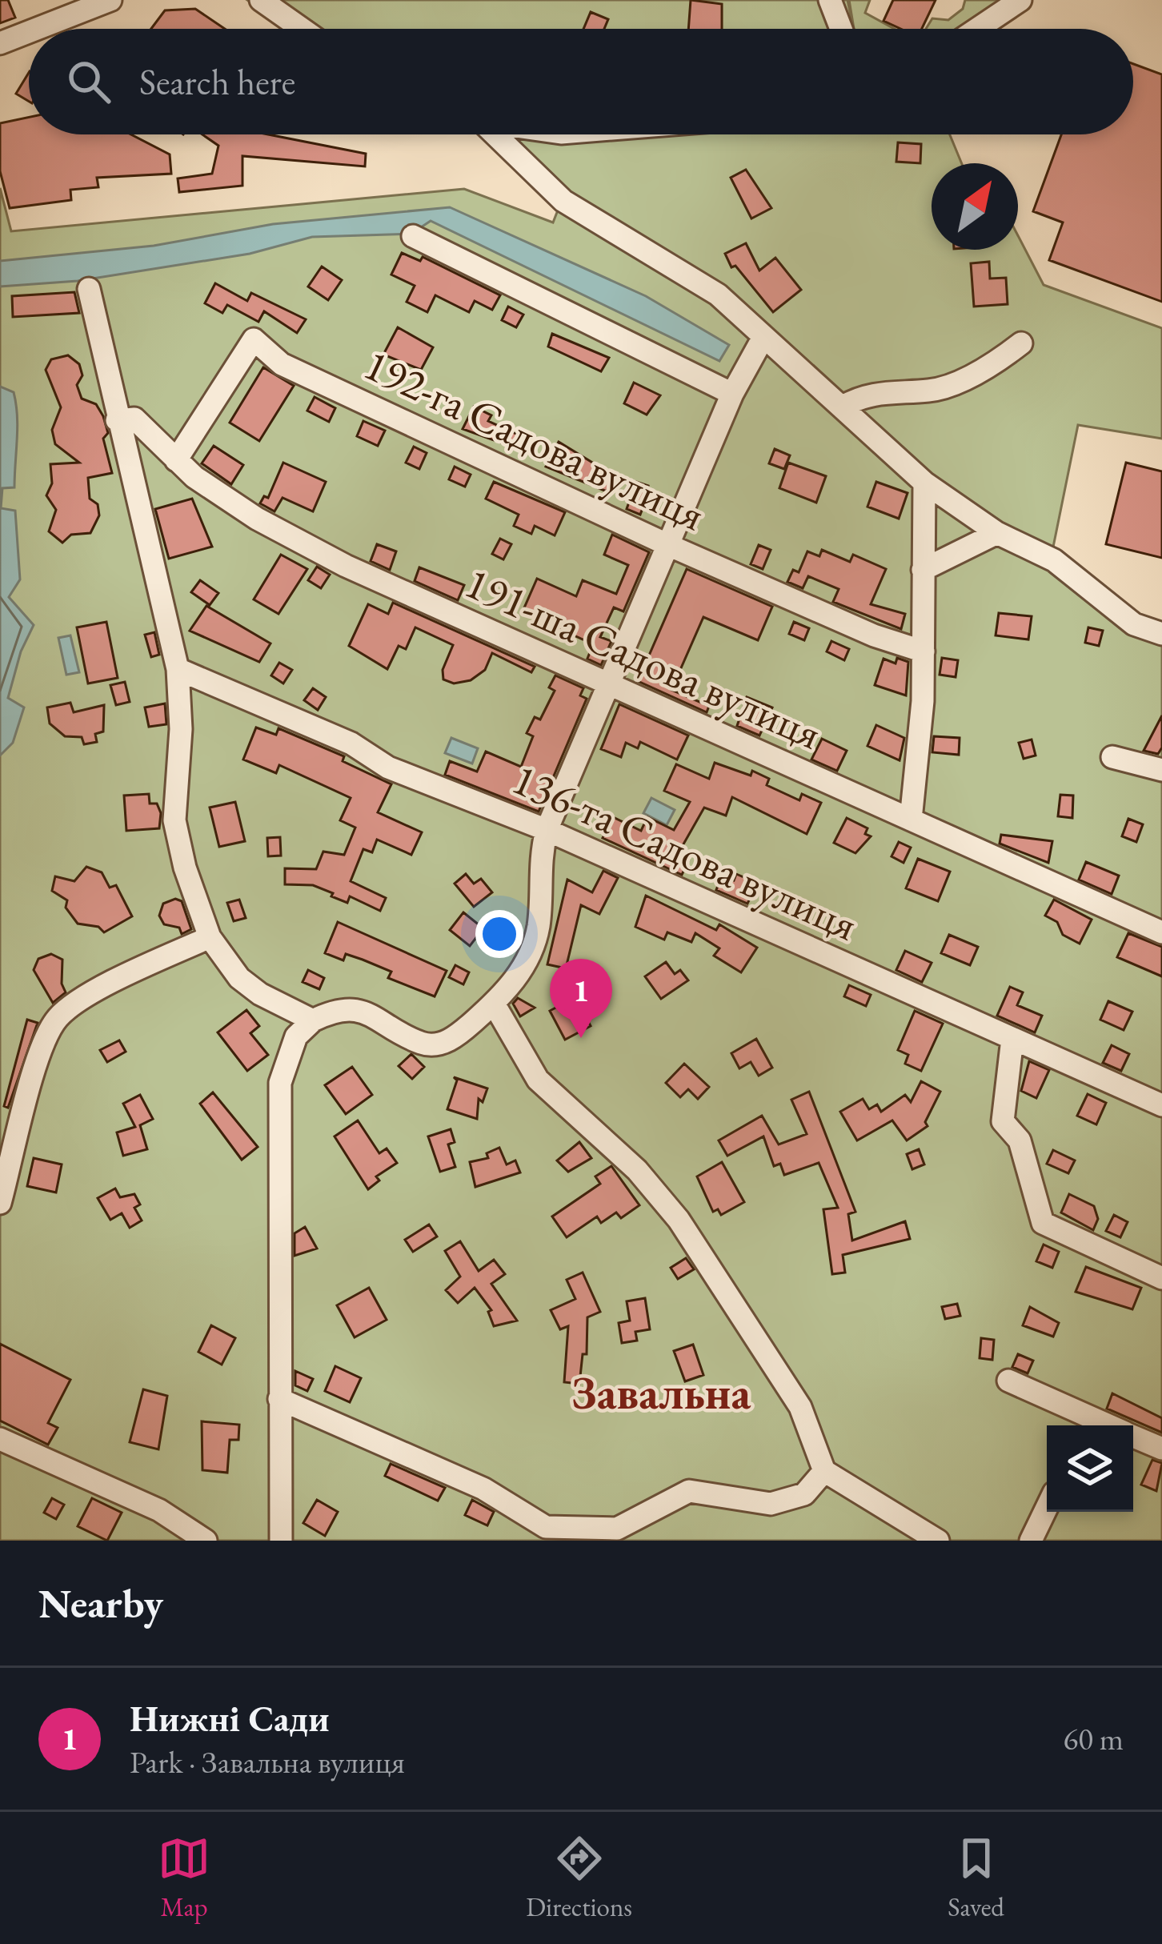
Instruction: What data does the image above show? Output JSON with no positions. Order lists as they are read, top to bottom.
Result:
{
  "streets": {
    "street": ["192-га Садова вулиця", "191-ша Садова вулиця", "136-та Садова вулиця"]
  },
  "crossings": [
    ["192-га Садова вулиця", "191-ша Садова вулиця"]
  ],
  "districts": ["Завальна"],
  "north": "top right",
  "page": {
    "search": "Search here",
    "pins": "1",
    "heading": "Nearby",
    "list": [
      {
        "mark": "1",
        "name": "Нижні Сади",
        "note": "Park · Завальна вулиця",
        "value": "60 m"
      }
    ],
    "nav": ["Map", "Directions", "Saved"]
  }
}
